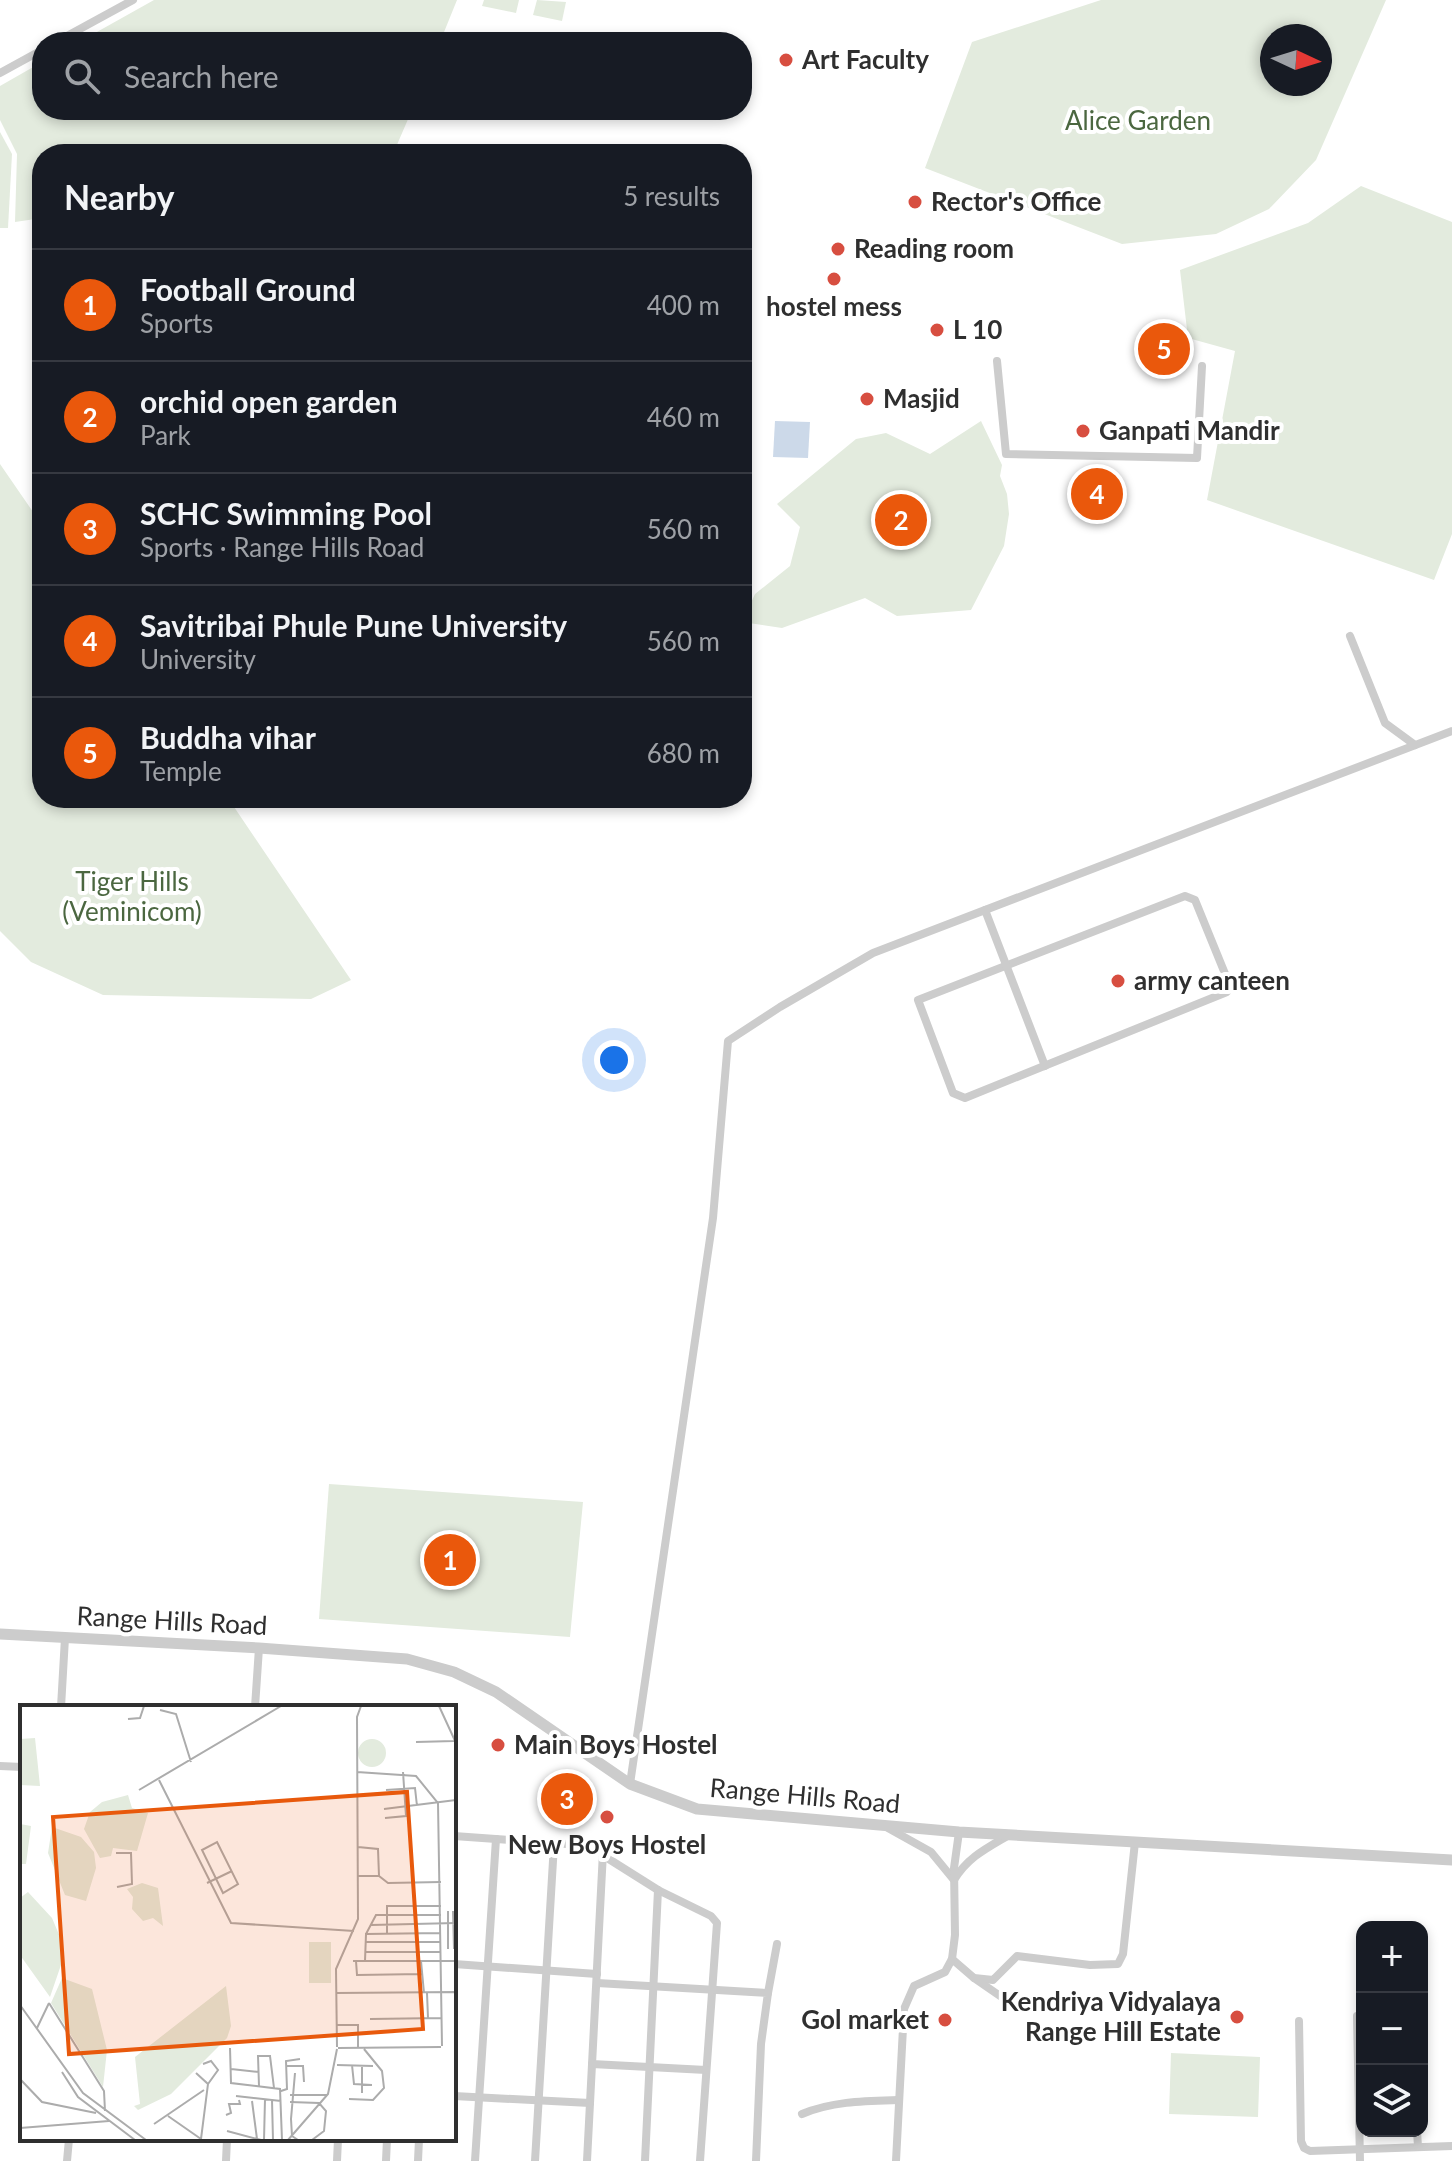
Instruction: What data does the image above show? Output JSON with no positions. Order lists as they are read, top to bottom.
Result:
{
  "streets": {
    "street": ["Range Hills Road"]
  },
  "parks": ["Alice Garden", "Tiger Hills (Veminicom)"],
  "places": [
    "Art Faculty",
    "Rector's Office",
    "Reading room",
    "hostel mess",
    "L 10",
    "Masjid",
    "Ganpati Mandir",
    "army canteen",
    "Main Boys Hostel",
    "New Boys Hostel",
    "Kendriya Vidyalaya Range Hill Estate",
    "Gol market"
  ],
  "north": "right",
  "page": {
    "search": "Search here",
    "heading": ["Nearby", "5 results"],
    "list": [
      {
        "mark": "1",
        "name": "Football Ground",
        "note": "Sports",
        "value": "400 m"
      },
      {
        "mark": "2",
        "name": "orchid open garden",
        "note": "Park",
        "value": "460 m"
      },
      {
        "mark": "3",
        "name": "SCHC Swimming Pool",
        "note": "Sports · Range Hills Road",
        "value": "560 m"
      },
      {
        "mark": "4",
        "name": "Savitribai Phule Pune University",
        "note": "University",
        "value": "560 m"
      },
      {
        "mark": "5",
        "name": "Buddha vihar",
        "note": "Temple",
        "value": "680 m"
      }
    ],
    "pins": [
      "5",
      "4",
      "2",
      "1",
      "3"
    ],
    "map_buttons": ["+", "−"]
  }
}
